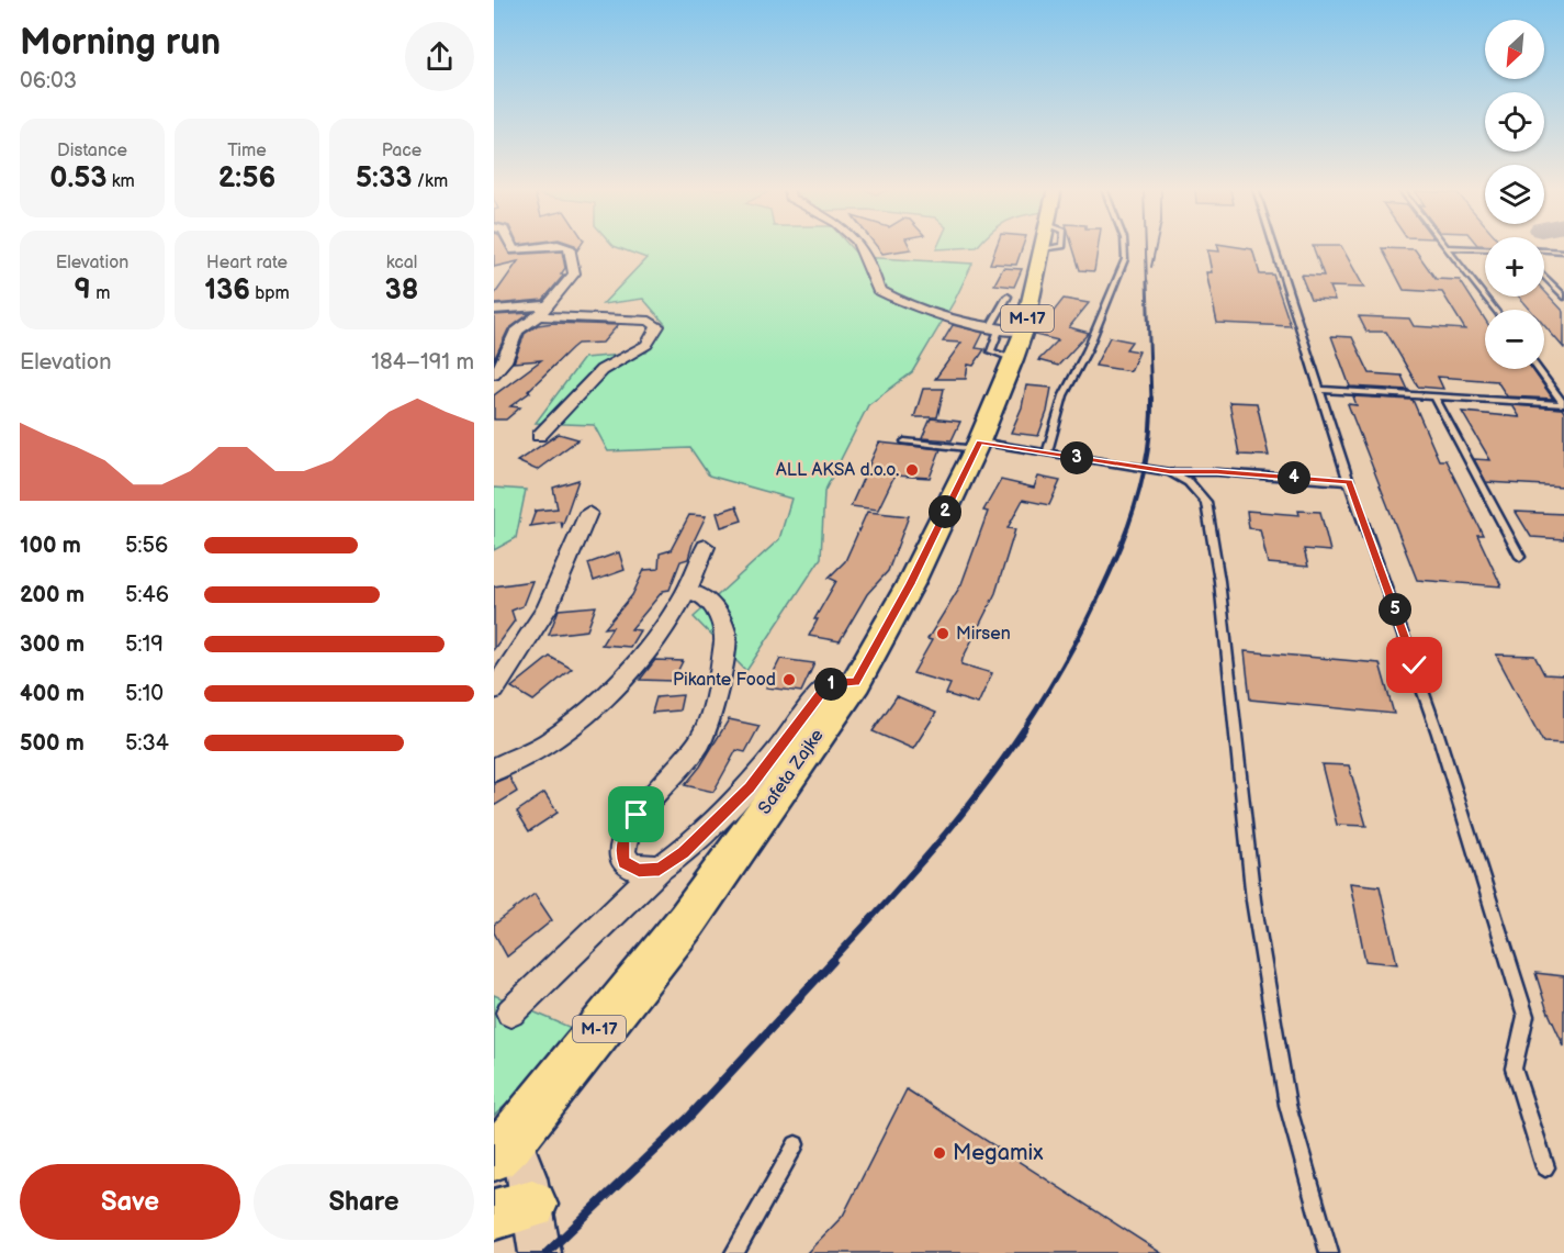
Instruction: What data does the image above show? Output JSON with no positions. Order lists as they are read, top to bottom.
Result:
{
  "streets": {
    "main road": ["M-17", "Safeta Zajke"]
  },
  "places": [
    "ALL AKSA d.o.o.",
    "Mirsen",
    "Pikante Food",
    "Megamix"
  ],
  "north": "bottom left",
  "page": {
    "heading": ["Morning run", "06:03"],
    "map_buttons": ["+", "−"],
    "stats": [
      ["Distance", "0.53 km"],
      ["Time", "2:56"],
      ["Pace", "5:33 /km"],
      ["Elevation", "9 m"],
      ["Heart rate", "136 bpm"],
      ["kcal", "38"]
    ],
    "chart": ["Elevation", "184–191 m"],
    "pins": [
      "3",
      "4",
      "2",
      "5",
      "1"
    ],
    "list": [
      {
        "name": "100 m",
        "note": "5:56"
      },
      {
        "name": "200 m",
        "note": "5:46"
      },
      {
        "name": "300 m",
        "note": "5:19"
      },
      {
        "name": "400 m",
        "note": "5:10"
      },
      {
        "name": "500 m",
        "note": "5:34"
      }
    ],
    "buttons": ["Save", "Share"]
  }
}
